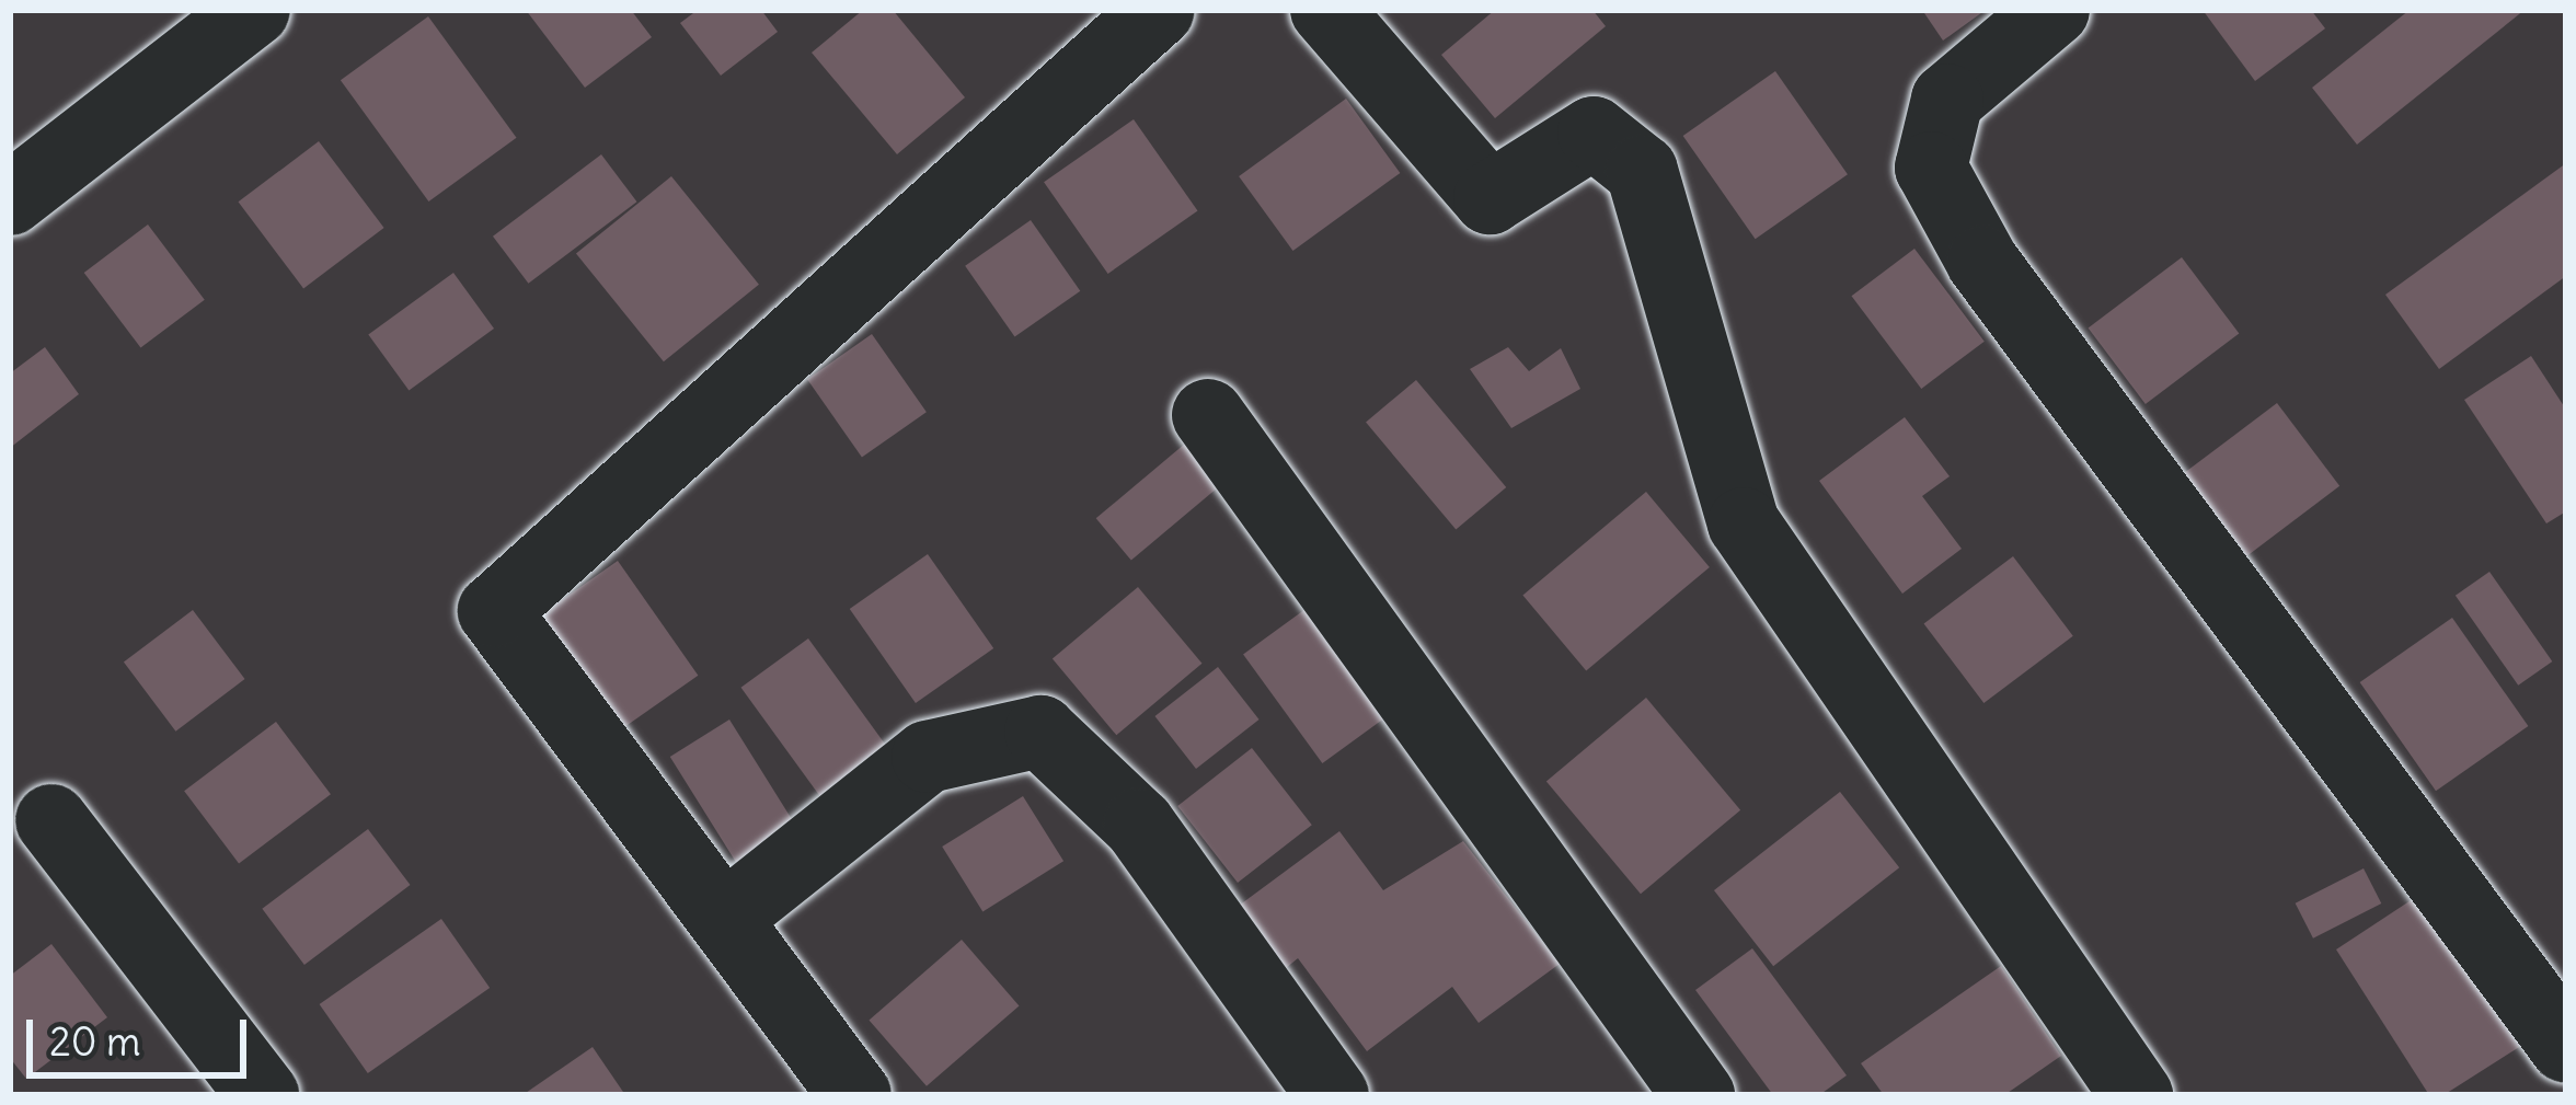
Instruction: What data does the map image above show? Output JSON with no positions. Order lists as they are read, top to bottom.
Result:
{
  "scale_bar": "20 m"
}
